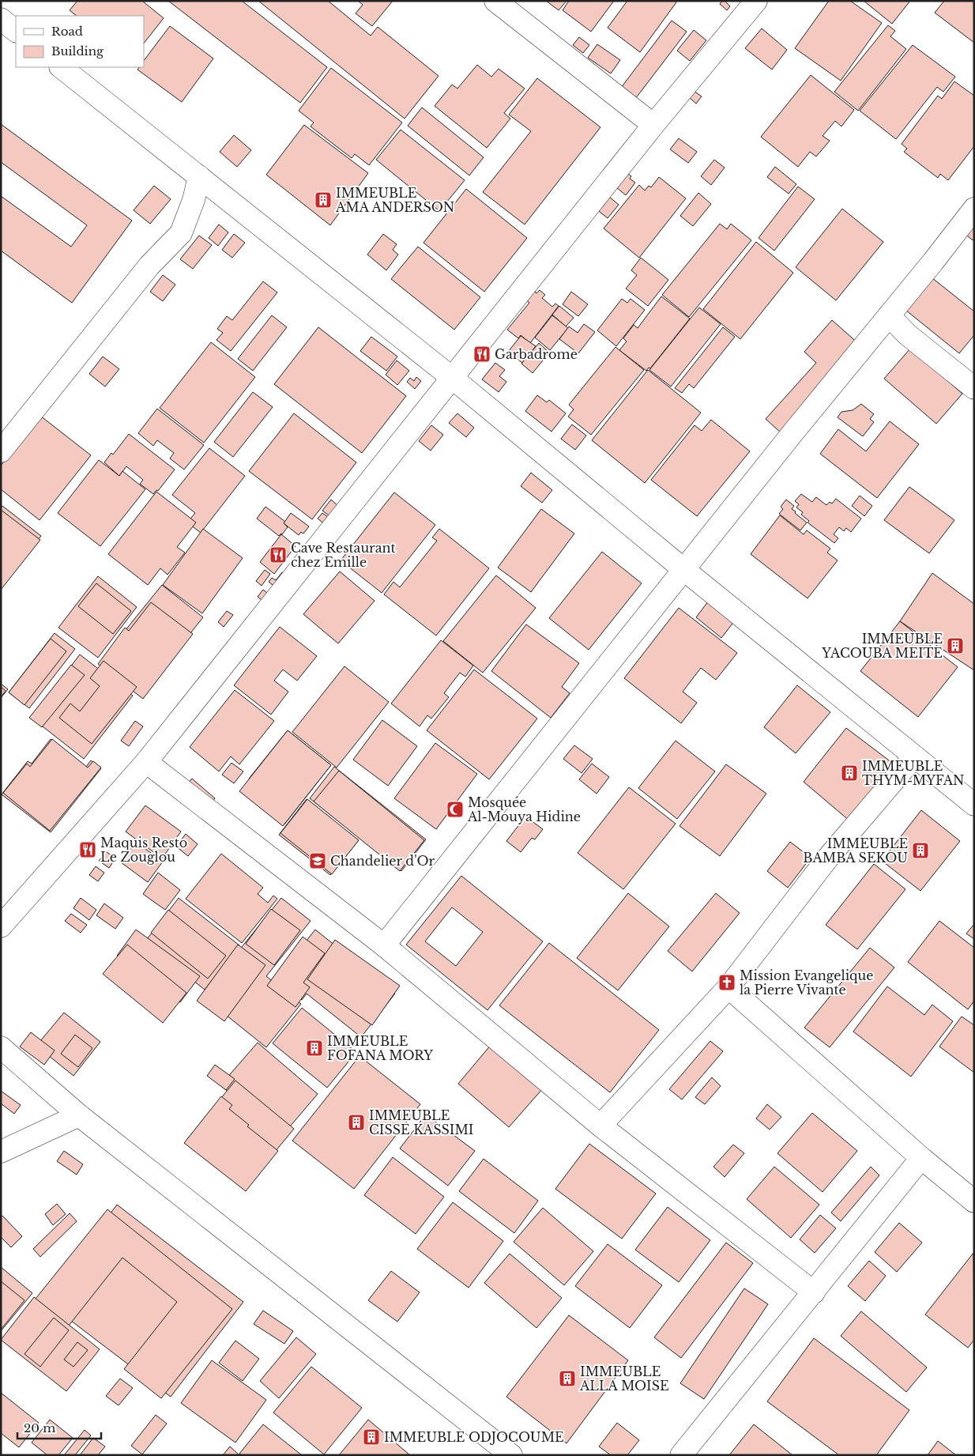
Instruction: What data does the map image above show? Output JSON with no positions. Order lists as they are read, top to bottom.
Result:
{
  "places": {
    "building": [
      "IMMEUBLE AMA ANDERSON",
      "IMMEUBLE YACOUBA MEITE",
      "IMMEUBLE THYM-MYFAN",
      "IMMEUBLE BAMBA SEKOU",
      "IMMEUBLE FOFANA MORY",
      "IMMEUBLE CISSE KASSIMI",
      "IMMEUBLE ALLA MOISE",
      "IMMEUBLE ODJOCOUME"
    ],
    "restaurant": ["Garbadrome", "Cave Restaurant chez Emille", "Maquis Resto Le Zouglou"],
    "mosque": ["Mosquée Al-Mouya Hidine"],
    "school or university": ["Chandelier d'Or"],
    "church": ["Mission Evangelique la Pierre Vivante"]
  },
  "legend": ["Road", "Building"],
  "scale_bar": "20 m"
}
